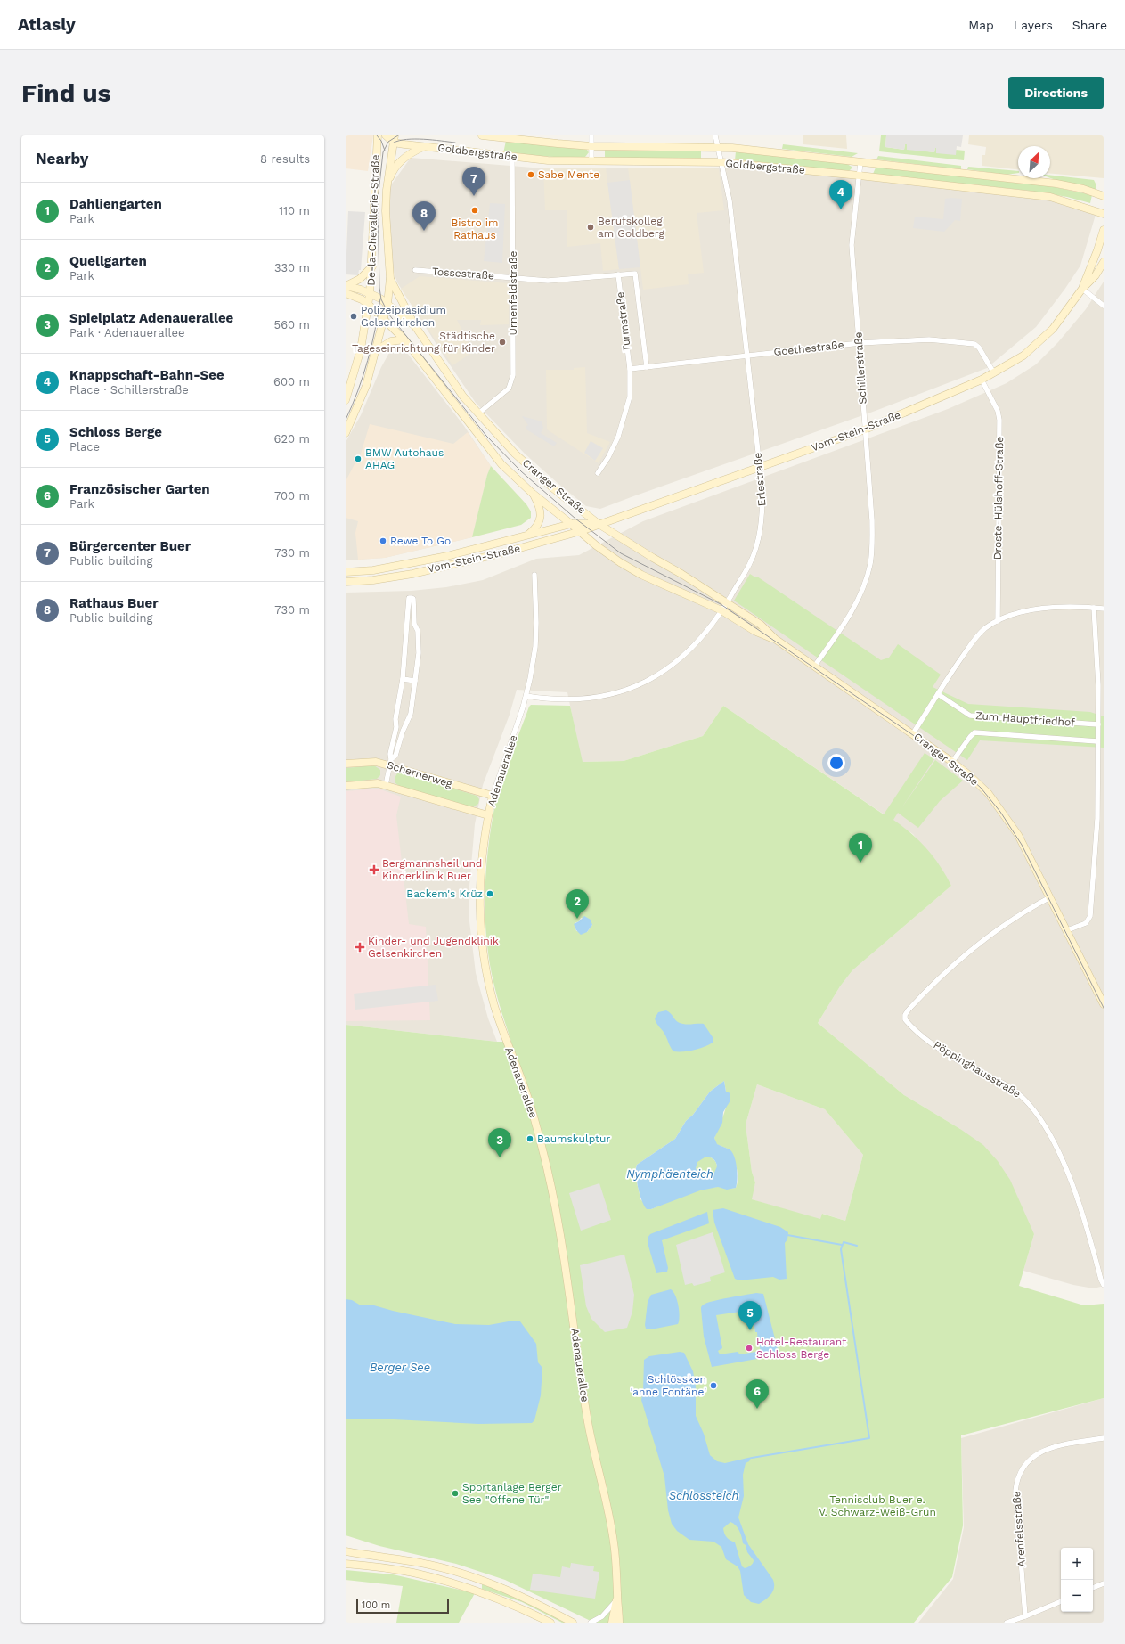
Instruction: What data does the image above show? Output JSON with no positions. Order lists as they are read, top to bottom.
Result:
{
  "streets": {
    "main road": [
      "Goldbergstraße",
      "De-la-Chevallerie-Straße",
      "Vom-Stein-Straße",
      "Cranger Straße",
      "Adenauerallee",
      "Schernerweg"
    ],
    "street": [
      "Tossestraße",
      "Urnenfeldstraße",
      "Turmstraße",
      "Goethestraße",
      "Schillerstraße",
      "Erlestraße",
      "Droste-Hülshoff-Straße",
      "Zum Hauptfriedhof",
      "Pöppinghausstraße",
      "Arenfelsstraße"
    ]
  },
  "crossings": [
    ["Goldbergstraße", "De-la-Chevallerie-Straße"],
    ["Goldbergstraße", "Urnenfeldstraße"],
    ["Goldbergstraße", "Schillerstraße"],
    ["Goldbergstraße", "Erlestraße"],
    ["De-la-Chevallerie-Straße", "Cranger Straße"],
    ["Tossestraße", "Urnenfeldstraße"],
    ["Tossestraße", "Turmstraße"],
    ["Urnenfeldstraße", "Cranger Straße"],
    ["Turmstraße", "Goethestraße"],
    ["Goethestraße", "Schillerstraße"],
    ["Goethestraße", "Vom-Stein-Straße"],
    ["Goethestraße", "Erlestraße"],
    ["Schillerstraße", "Vom-Stein-Straße"],
    ["Schillerstraße", "Cranger Straße"],
    ["Vom-Stein-Straße", "Erlestraße"],
    ["Vom-Stein-Straße", "Cranger Straße"],
    ["Vom-Stein-Straße", "Droste-Hülshoff-Straße"],
    ["Erlestraße", "Cranger Straße"],
    ["Erlestraße", "Adenauerallee"],
    ["Cranger Straße", "Zum Hauptfriedhof"],
    ["Cranger Straße", "Pöppinghausstraße"],
    ["Adenauerallee", "Schernerweg"]
  ],
  "water": ["Nymphäenteich", "Berger See", "Schlossteich"],
  "parks": ["Tennisclub Buer e. V. Schwarz-Weiß-Grün"],
  "places": {
    "other": [
      "Sabe Mente",
      "Bistro im Rathaus",
      "Berufskolleg am Goldberg",
      "Polizeipräsidium Gelsenkirchen",
      "Städtische Tageseinrichtung für Kinder",
      "BMW Autohaus AHAG",
      "Rewe To Go",
      "Backem's Krüz",
      "Baumskulptur",
      "Hotel-Restaurant Schloss Berge",
      "Schlössken 'anne Fontäne'",
      "Sportanlage Berger See \"Offene Tür\""
    ],
    "health": ["Bergmannsheil und Kinderklinik Buer", "Kinder- und Jugendklinik Gelsenkirchen"]
  },
  "scale_bar": "100 m",
  "north": "top right",
  "page": {
    "header": "Atlasly",
    "nav": ["Map", "Layers", "Share"],
    "buttons": "Directions",
    "title": "Find us",
    "heading": ["Nearby", "8 results"],
    "pins": [
      "7",
      "4",
      "8",
      "1",
      "2",
      "3",
      "5",
      "6"
    ],
    "list": [
      {
        "mark": "1",
        "name": "Dahliengarten",
        "note": "Park",
        "value": "110 m"
      },
      {
        "mark": "2",
        "name": "Quellgarten",
        "note": "Park",
        "value": "330 m"
      },
      {
        "mark": "3",
        "name": "Spielplatz Adenauerallee",
        "note": "Park · Adenauerallee",
        "value": "560 m"
      },
      {
        "mark": "4",
        "name": "Knappschaft-Bahn-See",
        "note": "Place · Schillerstraße",
        "value": "600 m"
      },
      {
        "mark": "5",
        "name": "Schloss Berge",
        "note": "Place",
        "value": "620 m"
      },
      {
        "mark": "6",
        "name": "Französischer Garten",
        "note": "Park",
        "value": "700 m"
      },
      {
        "mark": "7",
        "name": "Bürgercenter Buer",
        "note": "Public building",
        "value": "730 m"
      },
      {
        "mark": "8",
        "name": "Rathaus Buer",
        "note": "Public building",
        "value": "730 m"
      }
    ],
    "map_buttons": ["+", "−"],
    "scale": "100 m"
  }
}
